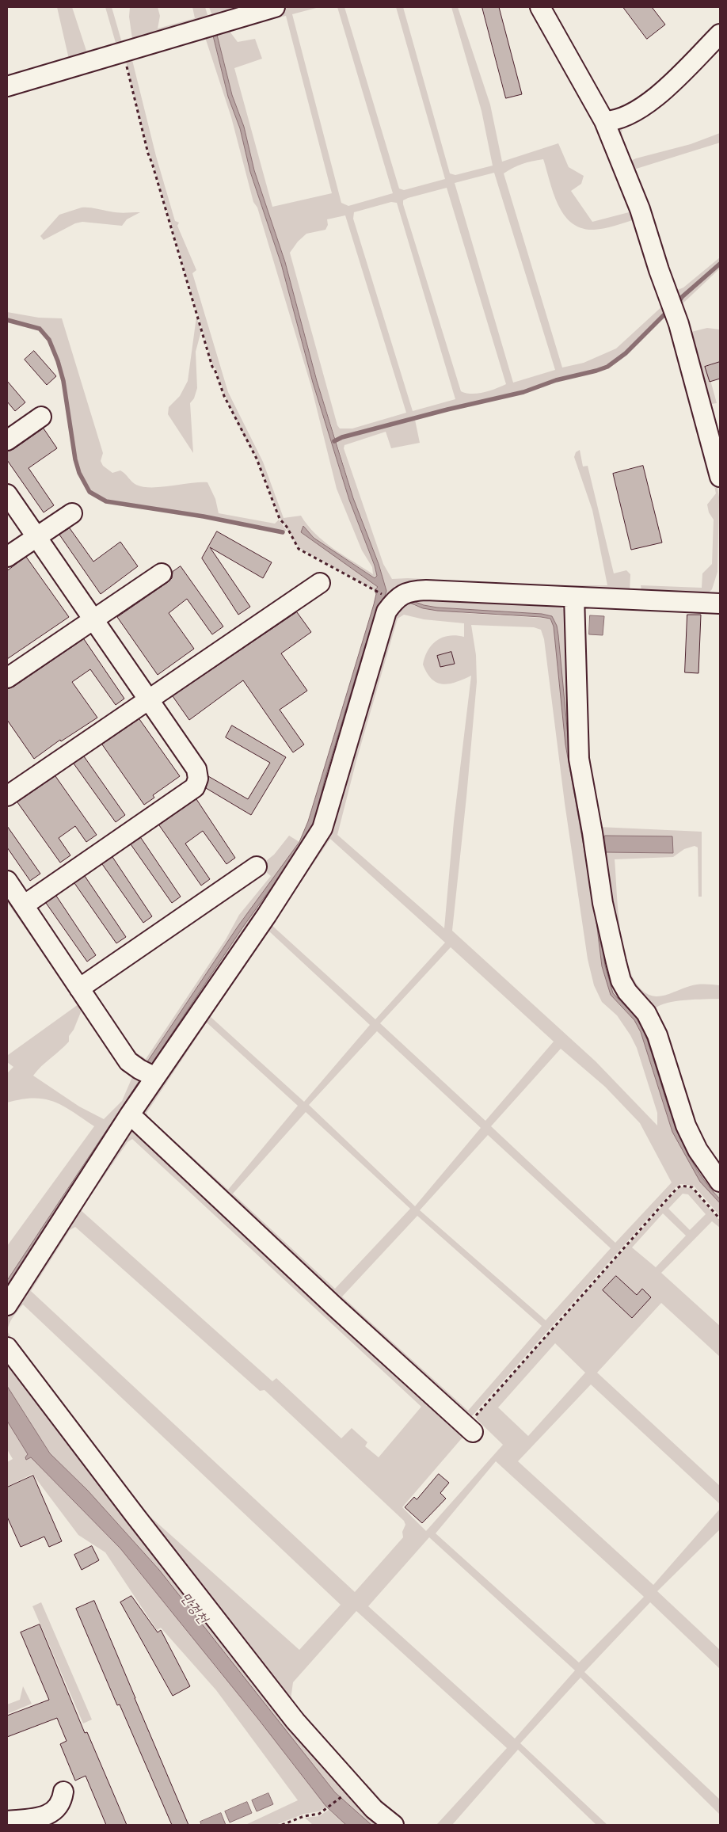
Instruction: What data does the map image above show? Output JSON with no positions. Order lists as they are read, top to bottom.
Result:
{
  "water": ["만겅천"]
}
